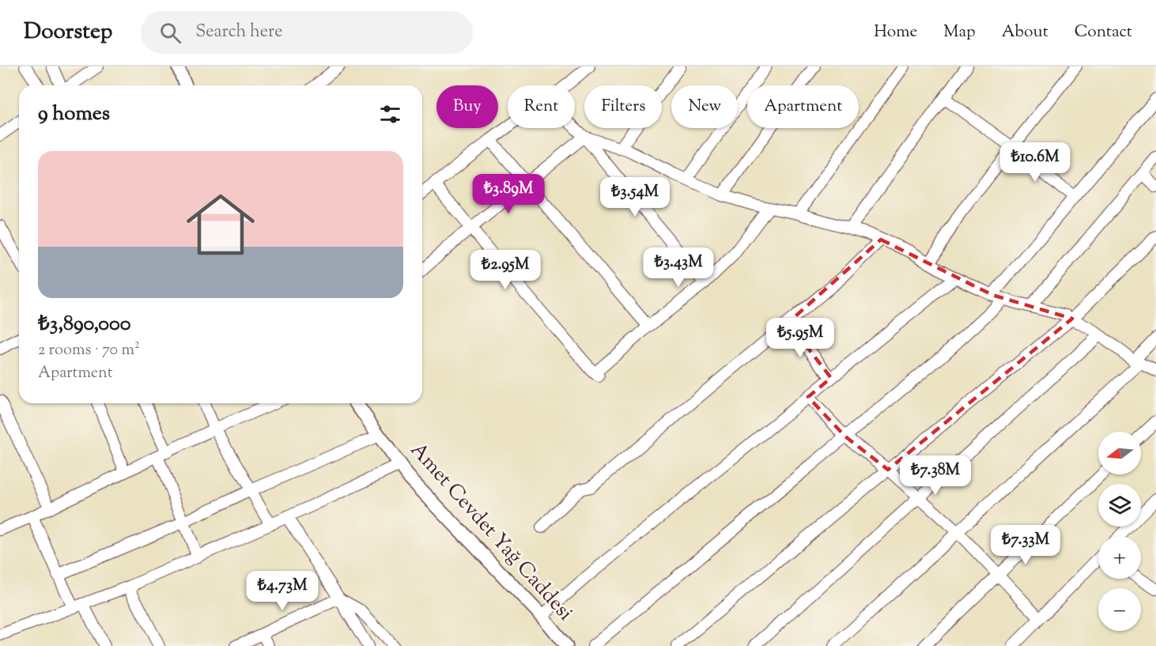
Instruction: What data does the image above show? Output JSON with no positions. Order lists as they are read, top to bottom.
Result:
{
  "streets": {
    "street": ["Amet Cevdet Yağ Caddesi"]
  },
  "north": "left",
  "page": {
    "header": "Doorstep",
    "search": "Search here",
    "nav": [
      "Home",
      "Map",
      "About",
      "Contact"
    ],
    "chip": [
      "Buy",
      "Rent",
      "Filters",
      "New",
      "Apartment"
    ],
    "heading": "9 homes",
    "price": [
      "₺10.6M",
      "₺3.89M",
      "₺3.54M",
      "₺3.43M",
      "₺2.95M",
      "₺5.95M",
      "₺7.38M",
      "₺7.33M",
      "₺4.73M"
    ],
    "list": [
      {
        "name": "₺3,890,000",
        "note": "2 rooms · 70 m² · Apartment"
      }
    ],
    "map_buttons": ["+", "−"]
  }
}
